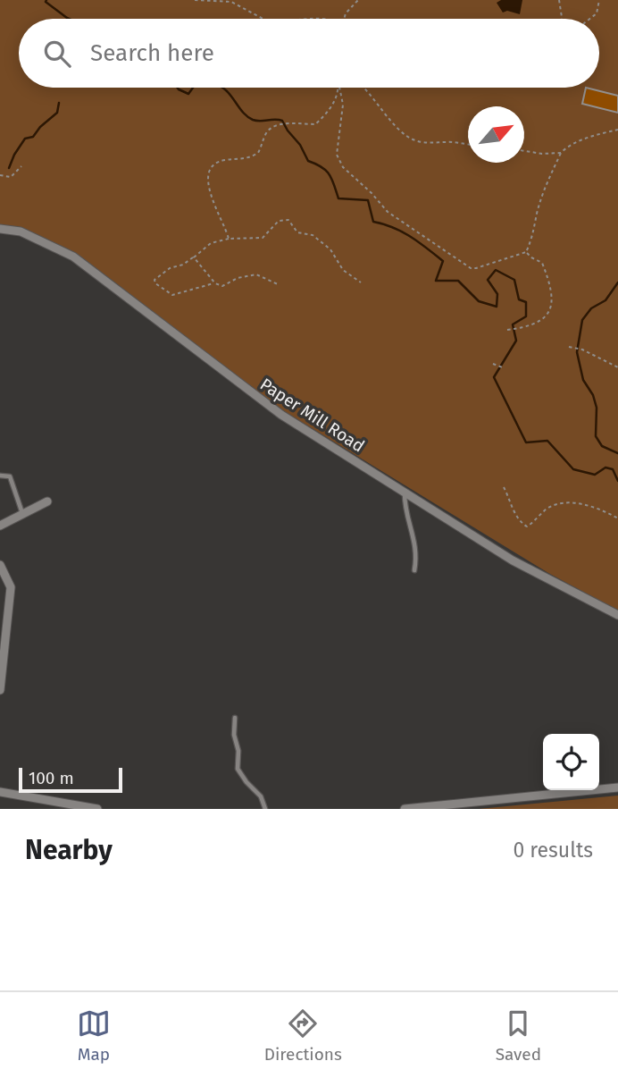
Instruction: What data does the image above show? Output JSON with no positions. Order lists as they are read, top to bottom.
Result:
{
  "streets": {
    "street": ["Paper Mill Road"]
  },
  "scale_bar": "100 m",
  "north": "top right",
  "page": {
    "search": "Search here",
    "scale": "100 m",
    "heading": ["Nearby", "0 results"],
    "nav": ["Map", "Directions", "Saved"]
  }
}
